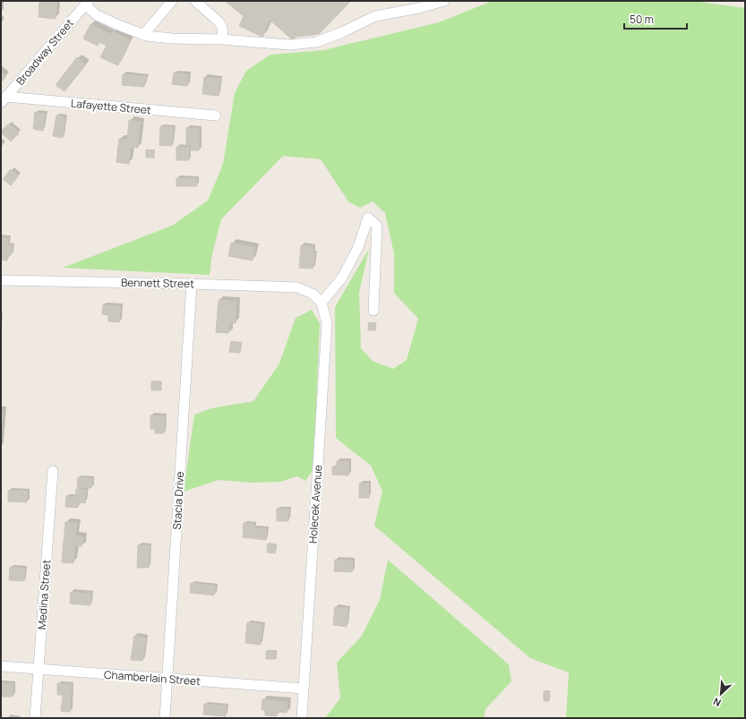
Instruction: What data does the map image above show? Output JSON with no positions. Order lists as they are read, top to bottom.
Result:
{
  "streets": {
    "street": [
      "Broadway Street",
      "Lafayette Street",
      "Bennett Street",
      "Stacia Drive",
      "Holecek Avenue",
      "Medina Street",
      "Chamberlain Street"
    ]
  },
  "crossings": [
    ["Broadway Street", "Lafayette Street"],
    ["Bennett Street", "Stacia Drive"],
    ["Bennett Street", "Holecek Avenue"],
    ["Stacia Drive", "Chamberlain Street"],
    ["Holecek Avenue", "Chamberlain Street"],
    ["Medina Street", "Chamberlain Street"]
  ],
  "scale_bar": "50 m",
  "north": "bottom left"
}
